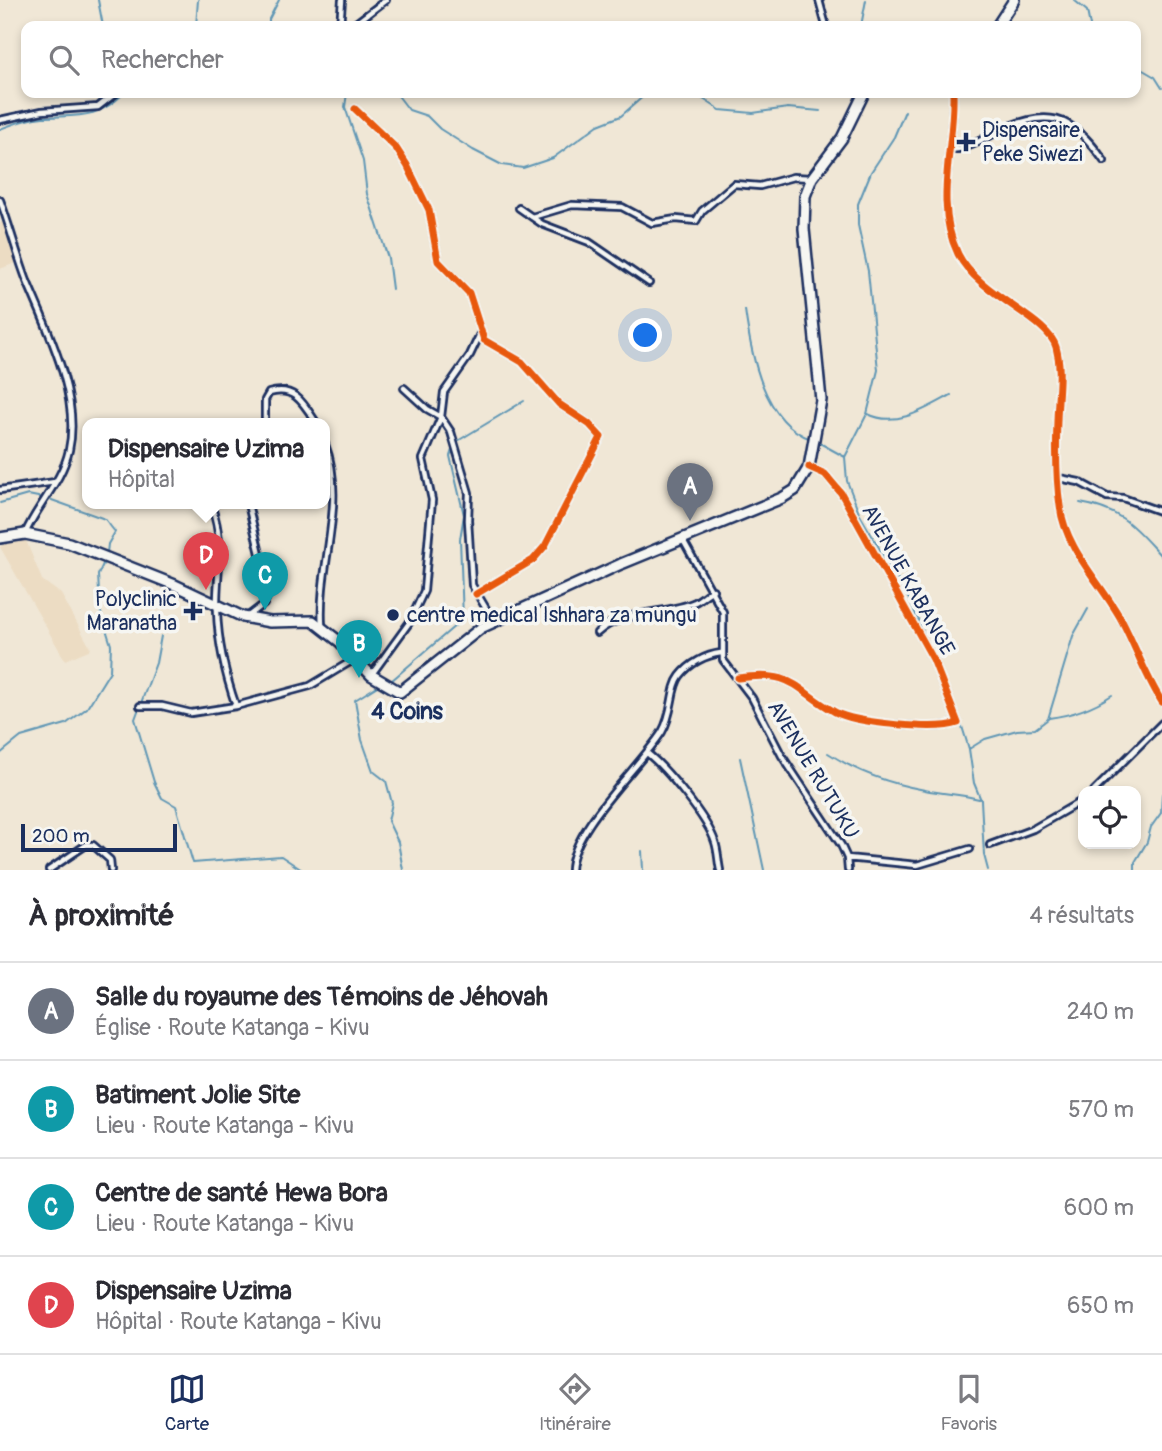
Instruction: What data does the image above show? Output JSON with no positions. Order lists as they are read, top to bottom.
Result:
{
  "streets": {
    "street": ["AVENUE KABANGE", "AVENUE RUTUKU"]
  },
  "crossings": [
    ["AVENUE KABANGE", "AVENUE RUTUKU"]
  ],
  "districts": ["4 Coins"],
  "places": {
    "health": ["Dispensaire Peke Siwezi", "Polyclinic Maranatha"],
    "other": ["centre medical Ishhara za mungu"]
  },
  "scale_bar": "200 m",
  "page": {
    "search": "Rechercher",
    "popup": ["Dispensaire Uzima", "Hôpital"],
    "pins": [
      "A",
      "D",
      "C",
      "B"
    ],
    "scale": "200 m",
    "heading": ["À proximité", "4 résultats"],
    "list": [
      {
        "mark": "A",
        "name": "Salle du royaume des Témoins de Jéhovah",
        "note": "Église · Route Katanga - Kivu",
        "value": "240 m"
      },
      {
        "mark": "B",
        "name": "Batiment Jolie Site",
        "note": "Lieu · Route Katanga - Kivu",
        "value": "570 m"
      },
      {
        "mark": "C",
        "name": "Centre de santé Hewa Bora",
        "note": "Lieu · Route Katanga - Kivu",
        "value": "600 m"
      },
      {
        "mark": "D",
        "name": "Dispensaire Uzima",
        "note": "Hôpital · Route Katanga - Kivu",
        "value": "650 m"
      }
    ],
    "nav": ["Carte", "Itinéraire", "Favoris"]
  }
}
